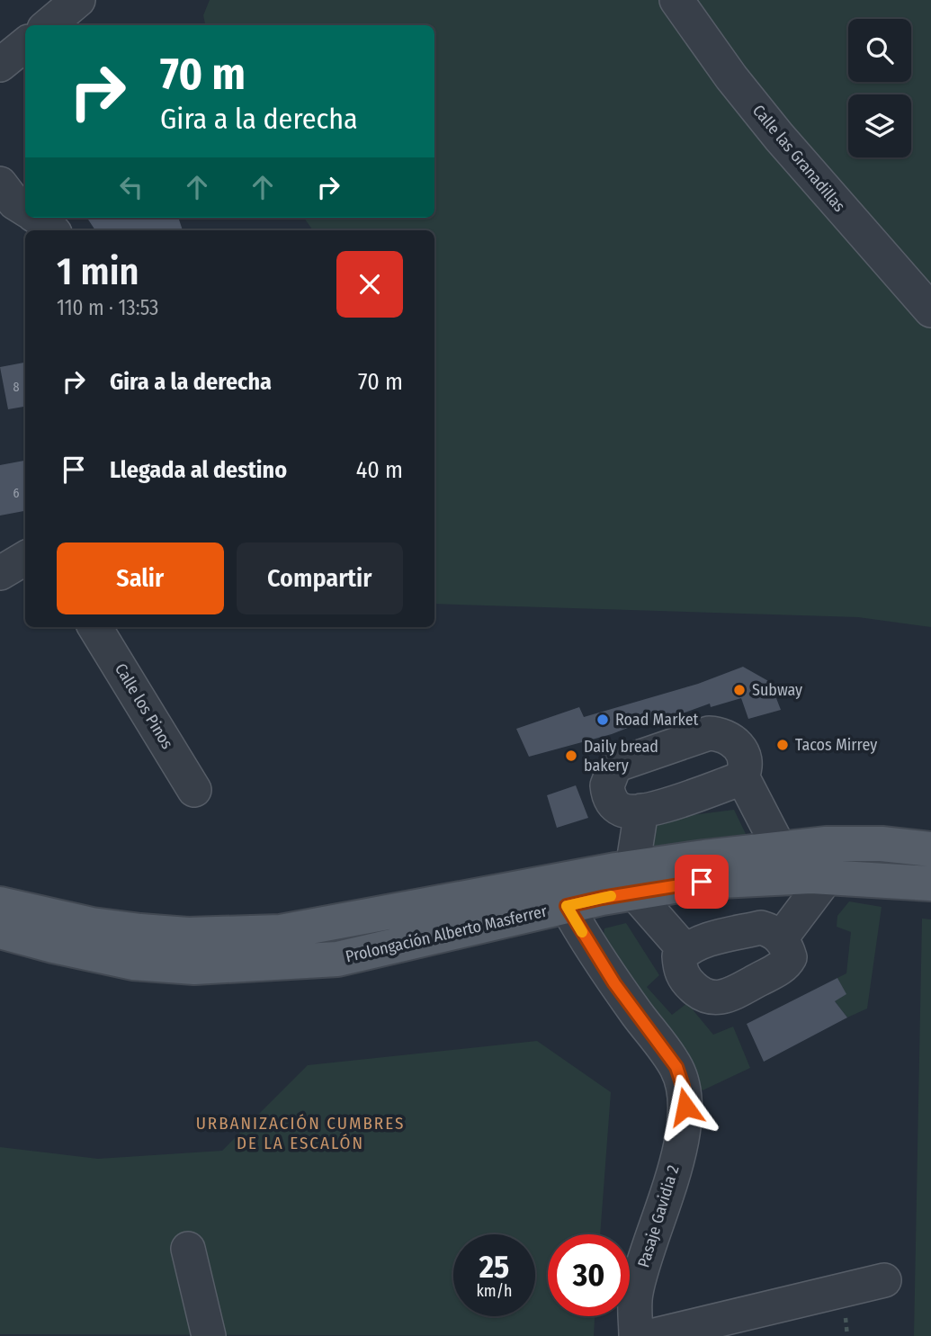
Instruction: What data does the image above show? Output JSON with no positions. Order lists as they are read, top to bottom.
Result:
{
  "streets": {
    "main road": ["Prolongación Alberto Masferrer"],
    "street": ["Calle las Granadillas", "Calle los Pinos", "Pasaje Gavidia 2"]
  },
  "crossings": [
    ["Prolongación Alberto Masferrer", "Pasaje Gavidia 2"]
  ],
  "districts": ["URBANIZACIÓN CUMBRES DE LA ESCALÓN"],
  "places": [
    "Subway",
    "Road Market",
    "Tacos Mirrey",
    "Daily bread bakery"
  ],
  "house_numbers": ["8", "6"],
  "page": {
    "turn": ["70 m", "Gira a la derecha"],
    "heading": ["1 min", "110 m · 13:53"],
    "list": [
      {
        "name": "Gira a la derecha",
        "value": "70 m"
      },
      {
        "name": "Llegada al destino",
        "value": "40 m"
      }
    ],
    "buttons": ["Salir", "Compartir"],
    "speed": "25 km/h",
    "limit": "30"
  }
}
